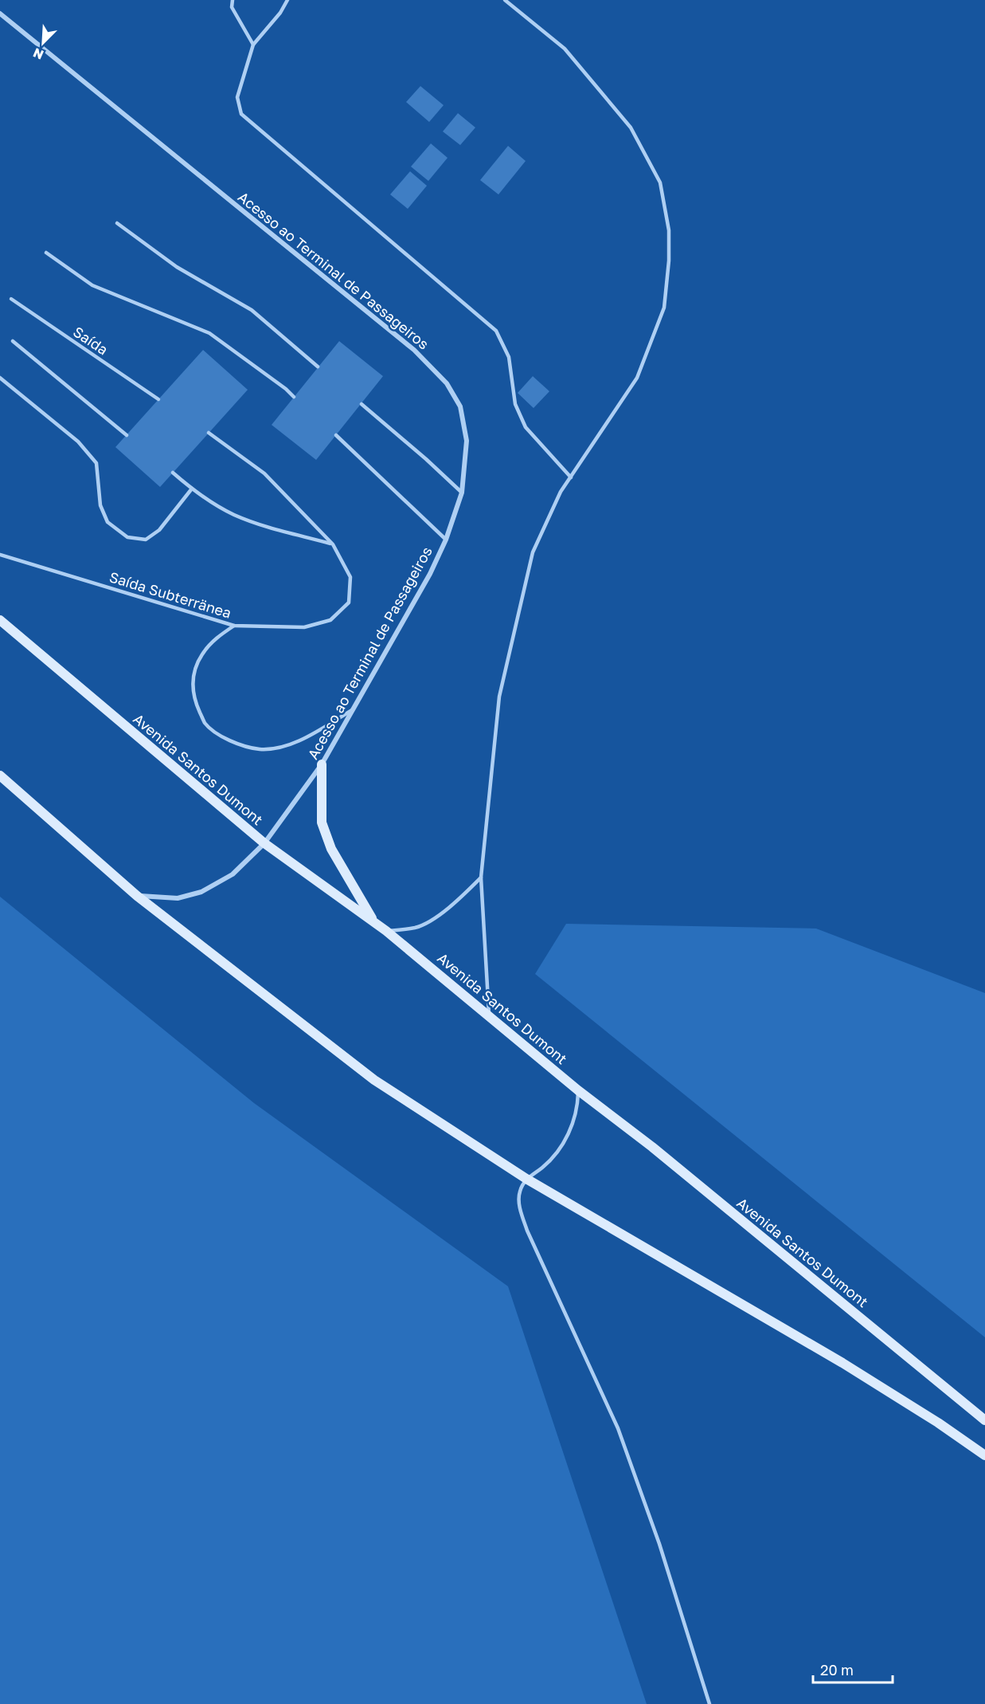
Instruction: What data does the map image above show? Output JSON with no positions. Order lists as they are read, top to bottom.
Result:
{
  "streets": {
    "main road": ["Avenida Santos Dumont"],
    "street": ["Acesso ao Terminal de Passageiros"],
    "lane": ["Saída", "Saída Subterränea"]
  },
  "crossings": [
    ["Acesso ao Terminal de Passageiros", "Avenida Santos Dumont"]
  ],
  "scale_bar": "20 m",
  "north": "bottom left"
}
